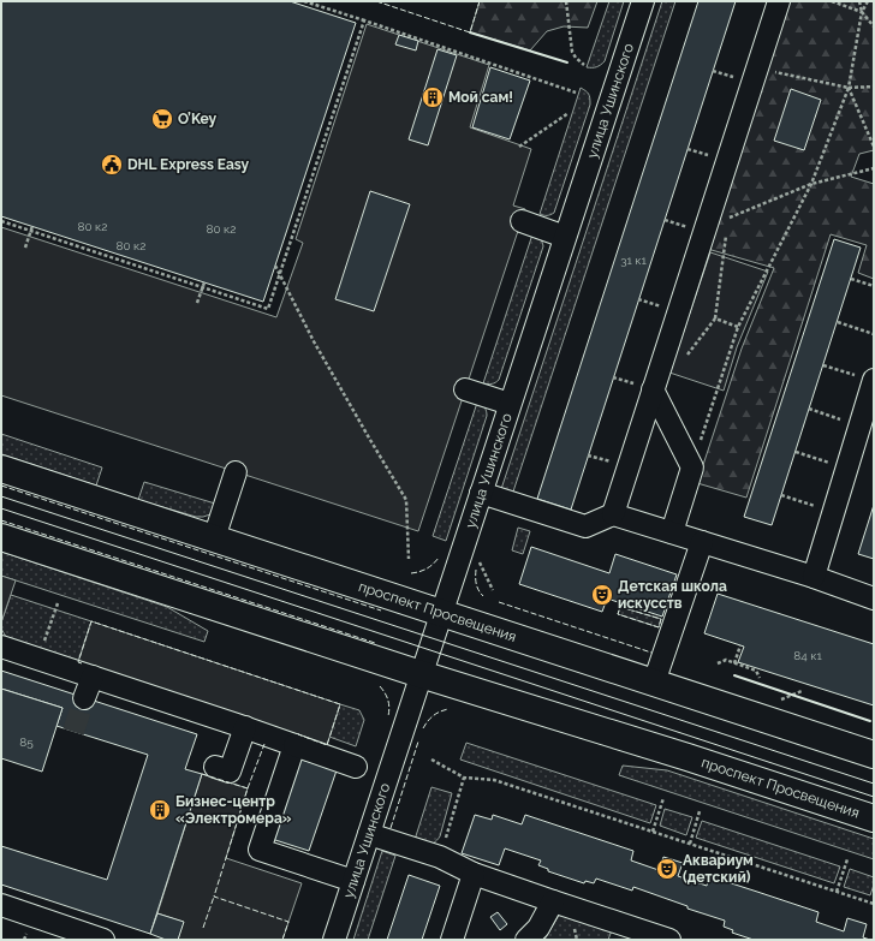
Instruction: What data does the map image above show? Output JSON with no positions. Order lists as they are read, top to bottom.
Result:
{
  "streets": {
    "main road": ["проспект Просвещения"],
    "street": ["улица Ушинского"]
  },
  "crossings": [
    ["улица Ушинского", "проспект Просвещения"]
  ],
  "places": {
    "building": ["Мой сам!", "Бизнес-центр «Электромера»"],
    "supermarket": ["O’Key"],
    "public building": ["DHL Express Easy"],
    "theatre": ["Детская школа искусств", "Аквариум (детский)"]
  },
  "house_numbers": [
    "80 к2",
    "80 к2",
    "80 к2",
    "31 к1",
    "84 к1",
    "85"
  ]
}
